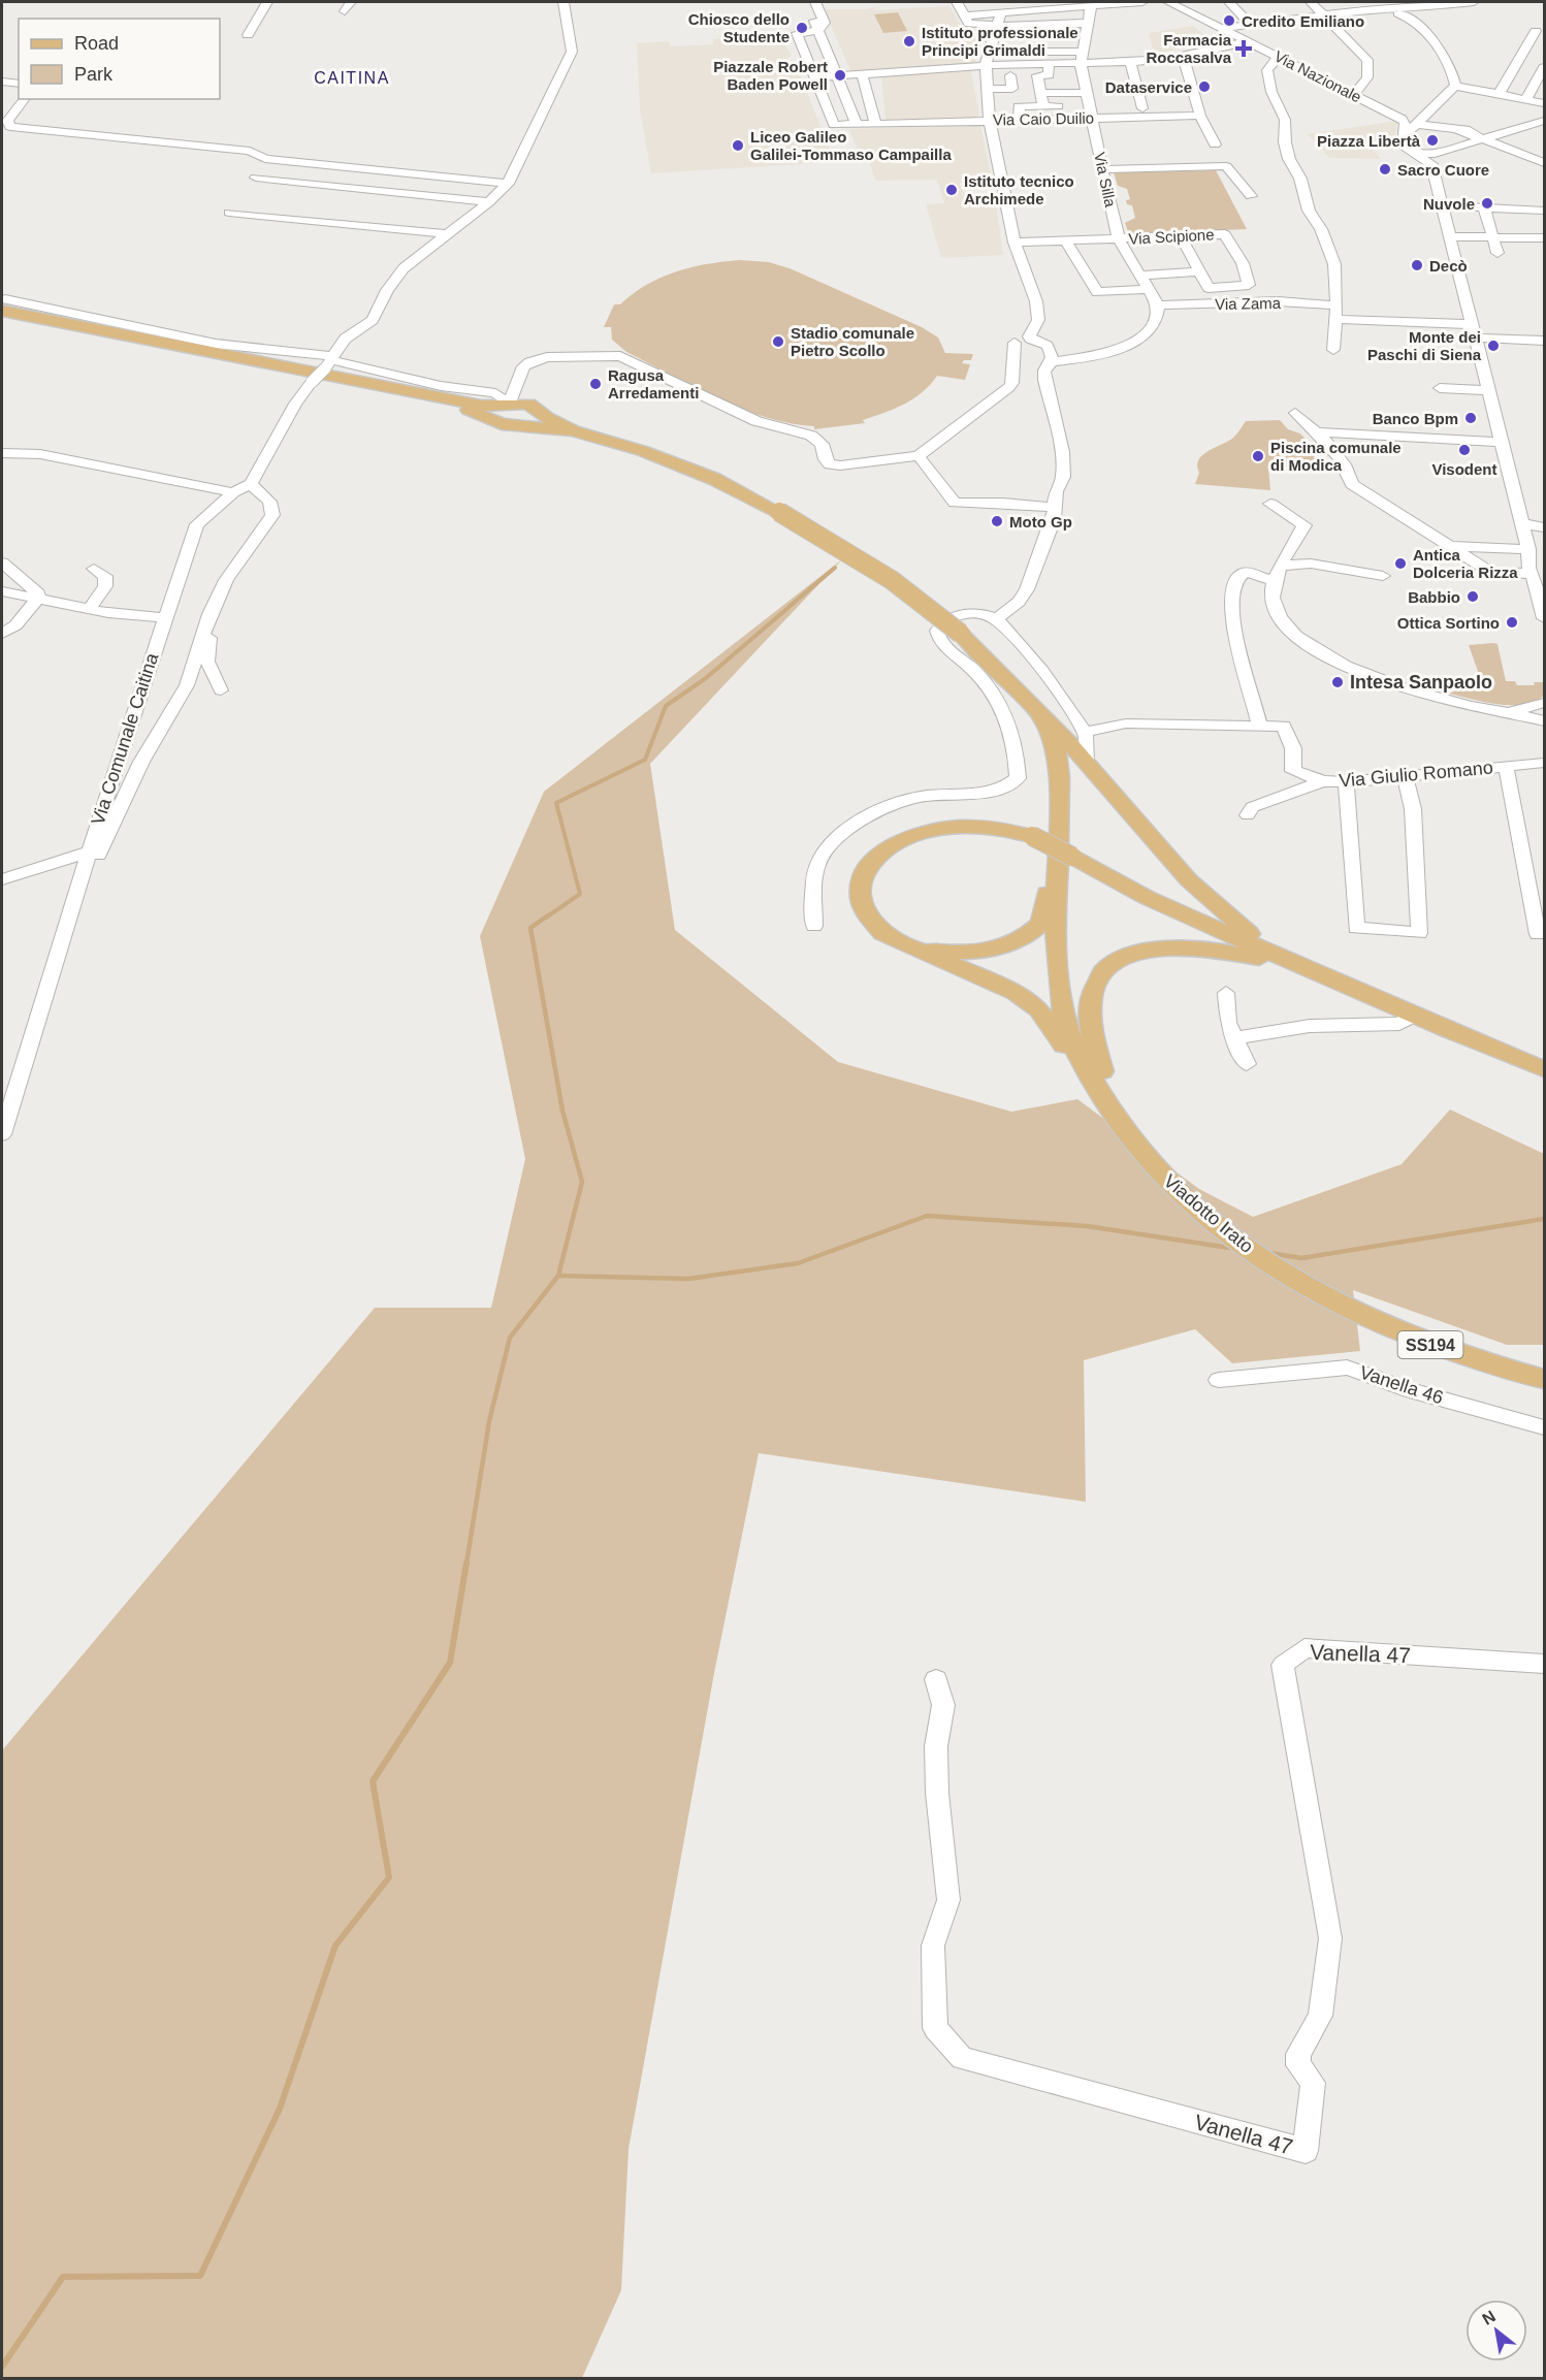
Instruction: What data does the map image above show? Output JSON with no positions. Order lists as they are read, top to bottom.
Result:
{
  "streets": {
    "main road": ["Viadotto Irato", "SS194"],
    "street": [
      "Via Nazionale",
      "Via Caio Duilio",
      "Via Silla",
      "Via Scipione",
      "Via Zama",
      "Via Comunale Caitina",
      "Via Giulio Romano",
      "Vanella 46",
      "Vanella 47"
    ]
  },
  "crossings": [
    ["Via Caio Duilio", "Via Silla"],
    ["Via Silla", "Via Scipione"],
    ["Via Silla", "Via Zama"]
  ],
  "districts": ["CAITINA"],
  "places": {
    "other": [
      "Credito Emiliano",
      "Chiosco dello Studente",
      "Istituto professionale Principi Grimaldi",
      "Piazzale Robert Baden Powell",
      "Dataservice",
      "Piazza Libertà",
      "Liceo Galileo Galilei-Tommaso Campailla",
      "Sacro Cuore",
      "Istituto tecnico Archimede",
      "Nuvole",
      "Decò",
      "Stadio comunale Pietro Scollo",
      "Monte dei Paschi di Siena",
      "Ragusa Arredamenti",
      "Banco Bpm",
      "Visodent",
      "Piscina comunale di Modica",
      "Moto Gp",
      "Antica Dolceria Rizza",
      "Babbio",
      "Ottica Sortino",
      "Intesa Sanpaolo"
    ],
    "health": ["Farmacia Roccasalva"]
  },
  "legend": ["Road", "Park"],
  "north": "top left"
}
